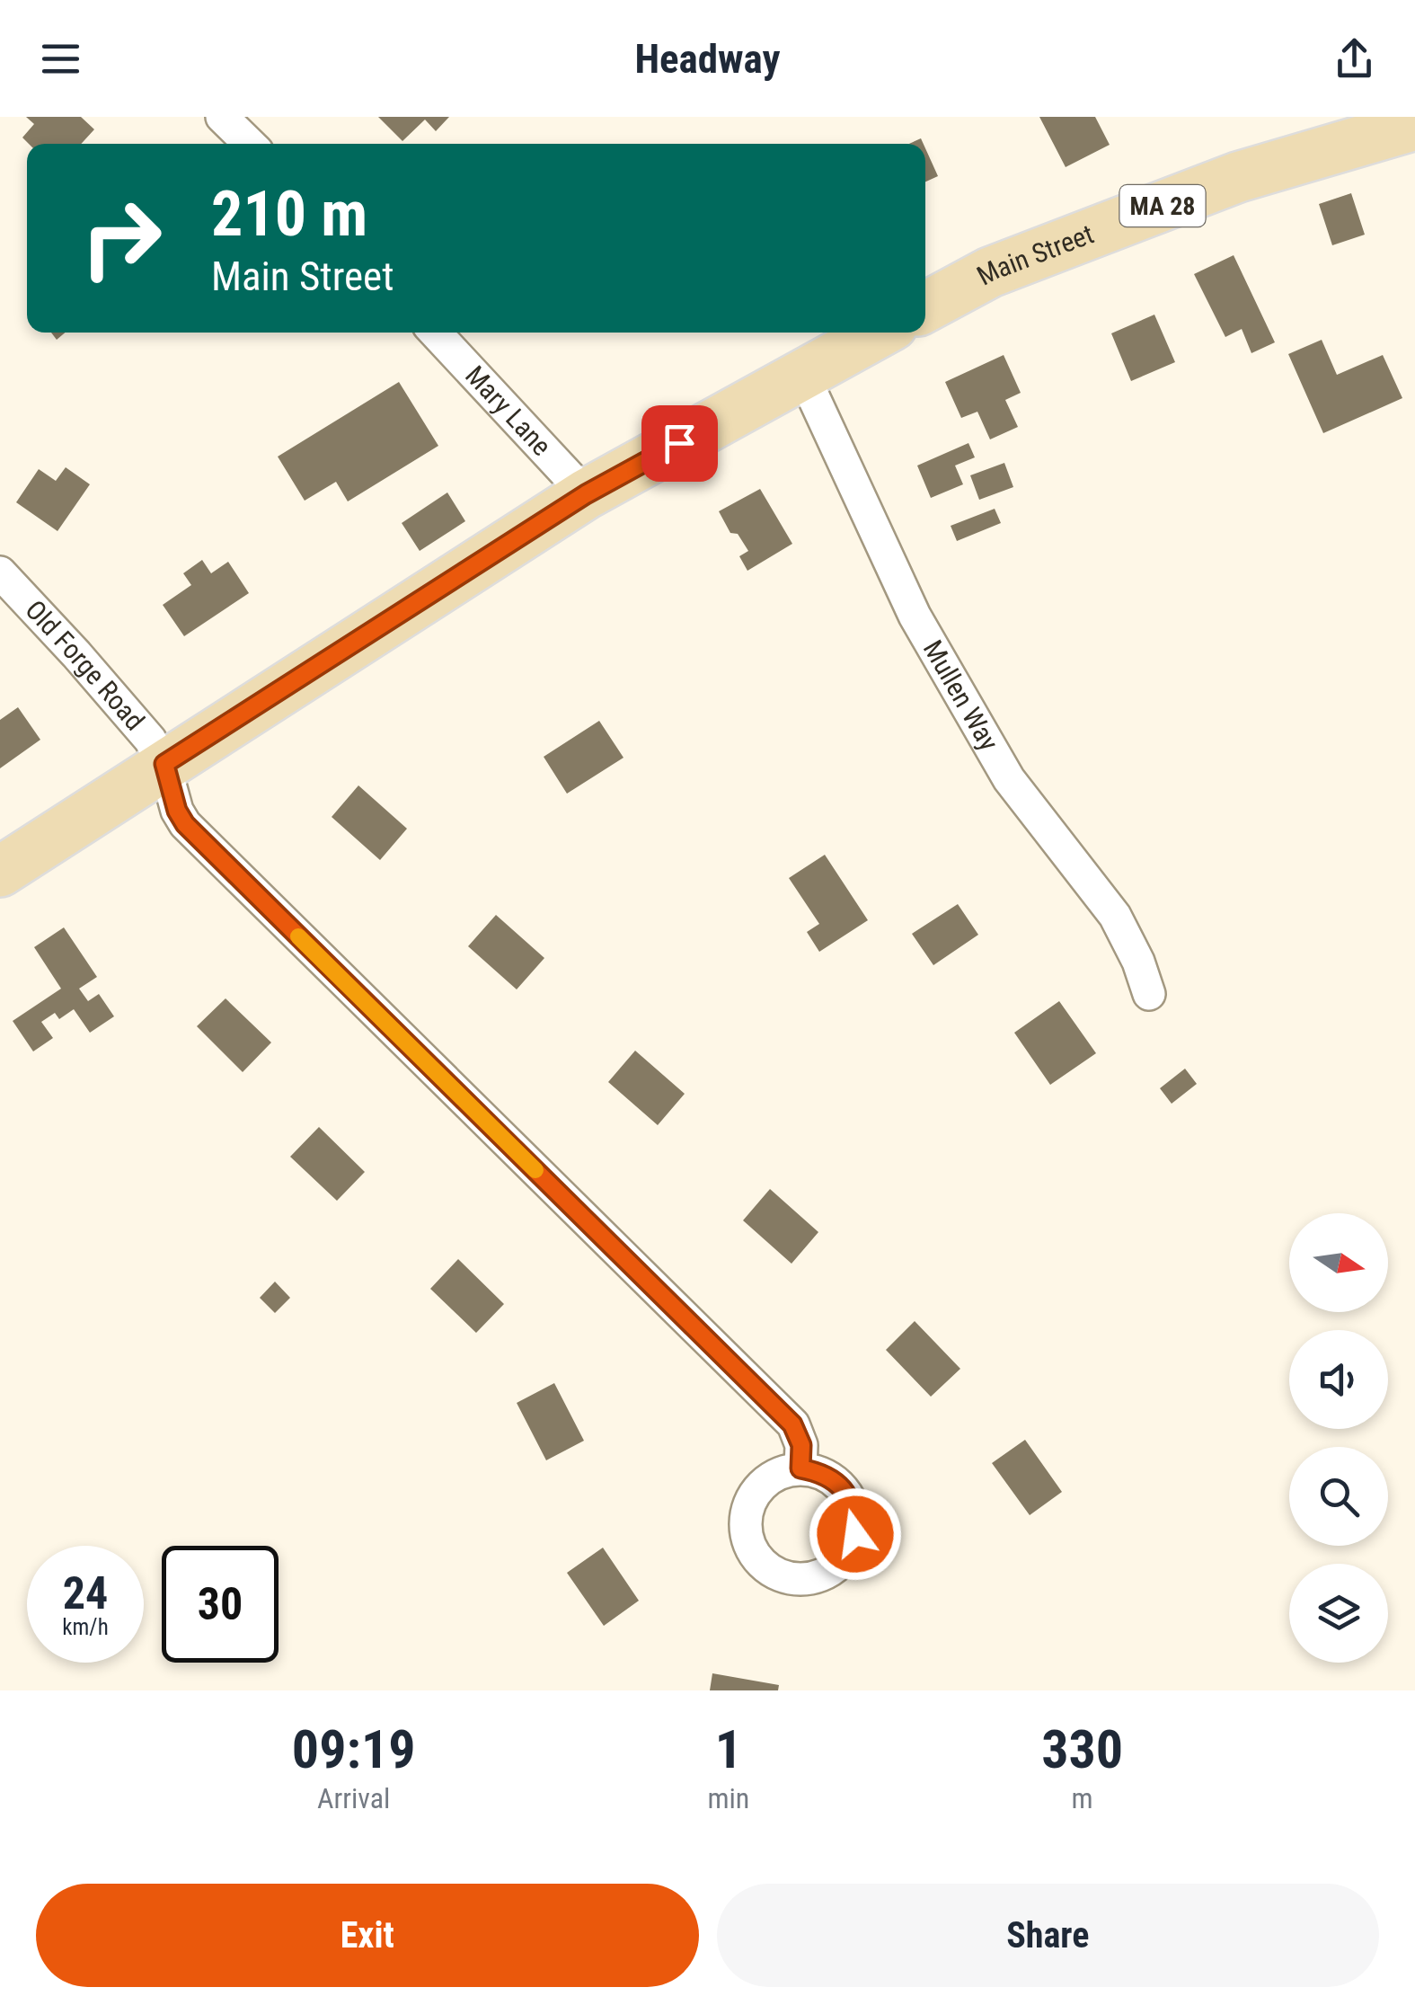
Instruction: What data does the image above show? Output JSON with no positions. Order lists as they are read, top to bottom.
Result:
{
  "streets": {
    "main road": ["MA 28", "Main Street"],
    "street": ["Mary Lane", "Old Forge Road", "Mullen Way"]
  },
  "north": "right",
  "page": {
    "header": "Headway",
    "turn": ["210 m", "Main Street"],
    "speed": "24 km/h",
    "limit": "30",
    "eta": [
      "09:19",
      "Arrival",
      "1",
      "min",
      "330",
      "m"
    ],
    "buttons": ["Exit", "Share"]
  }
}
